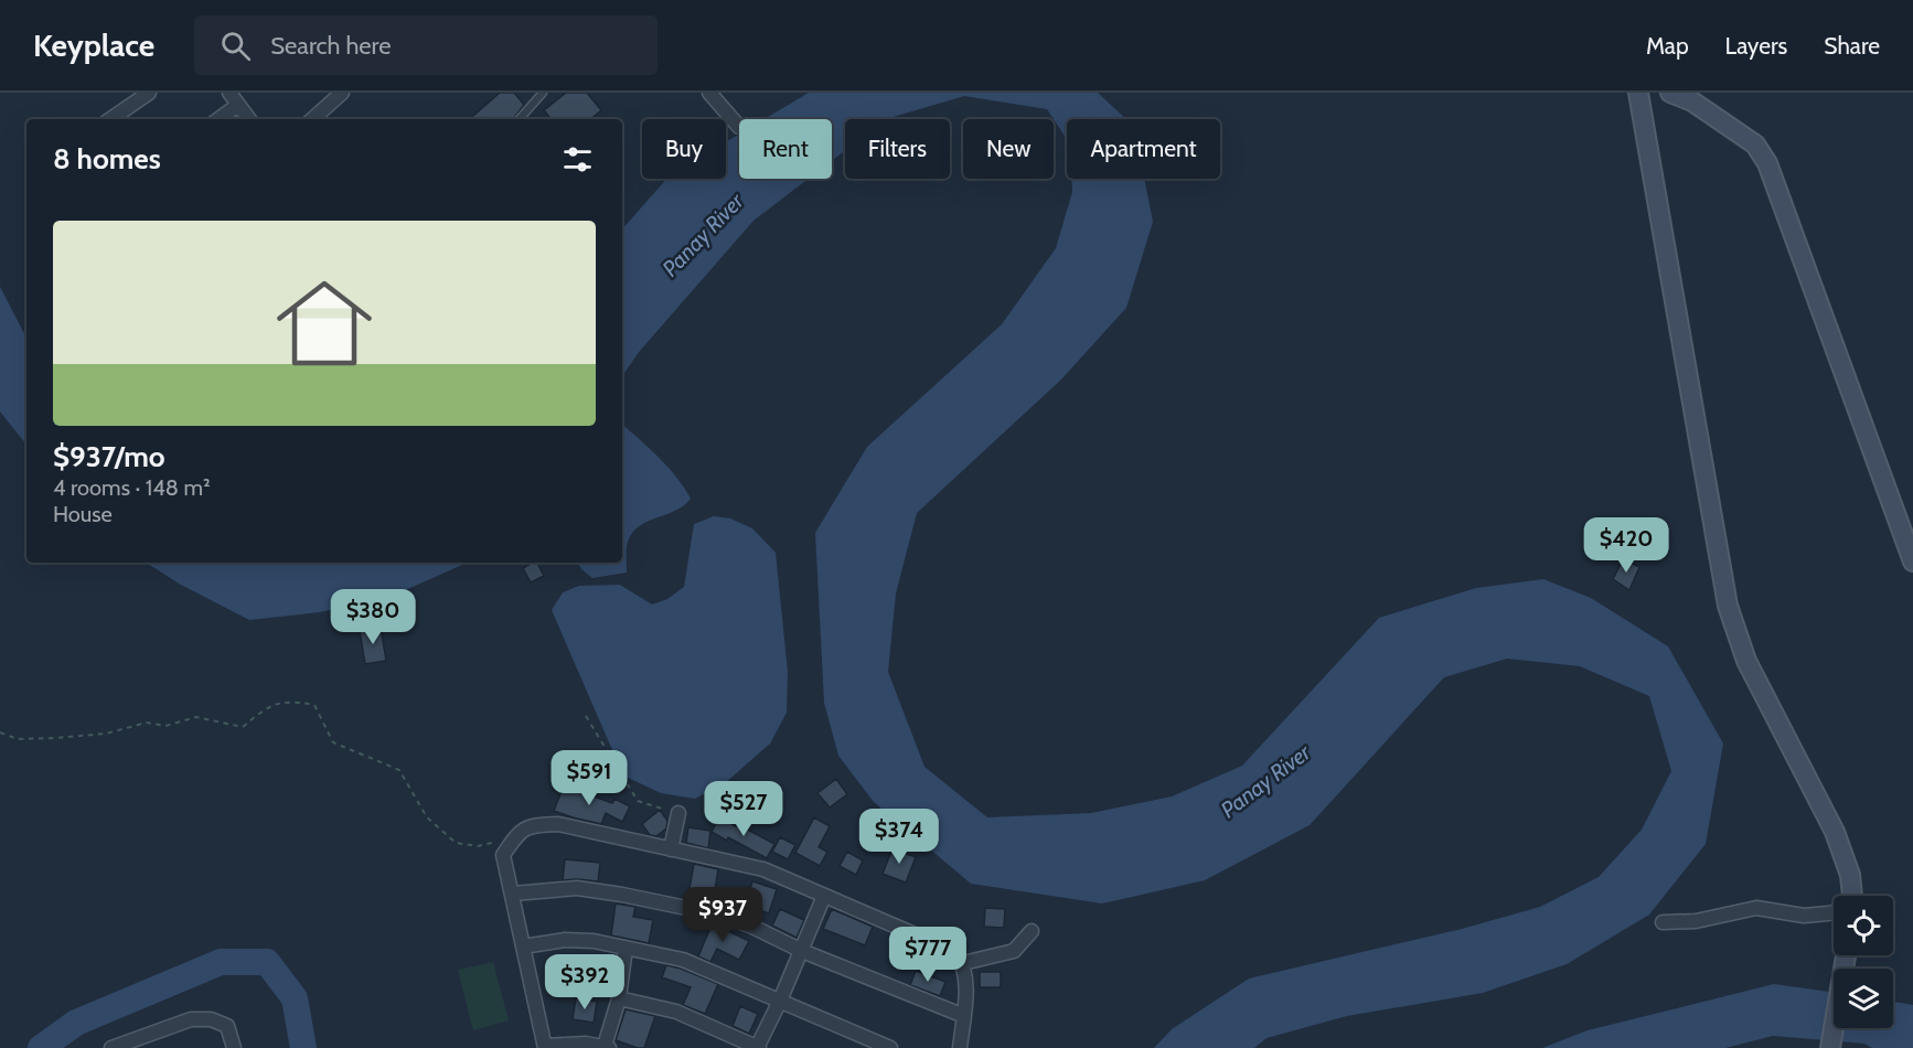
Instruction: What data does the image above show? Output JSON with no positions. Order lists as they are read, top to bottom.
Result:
{
  "water": ["Panay River"],
  "page": {
    "header": "Keyplace",
    "search": "Search here",
    "nav": ["Map", "Layers", "Share"],
    "chip": [
      "Buy",
      "Rent",
      "Filters",
      "New",
      "Apartment"
    ],
    "heading": "8 homes",
    "list": [
      {
        "name": "$937/mo",
        "note": "4 rooms · 148 m² · House"
      }
    ],
    "price": [
      "$420",
      "$380",
      "$591",
      "$527",
      "$374",
      "$937",
      "$777",
      "$392"
    ]
  }
}
